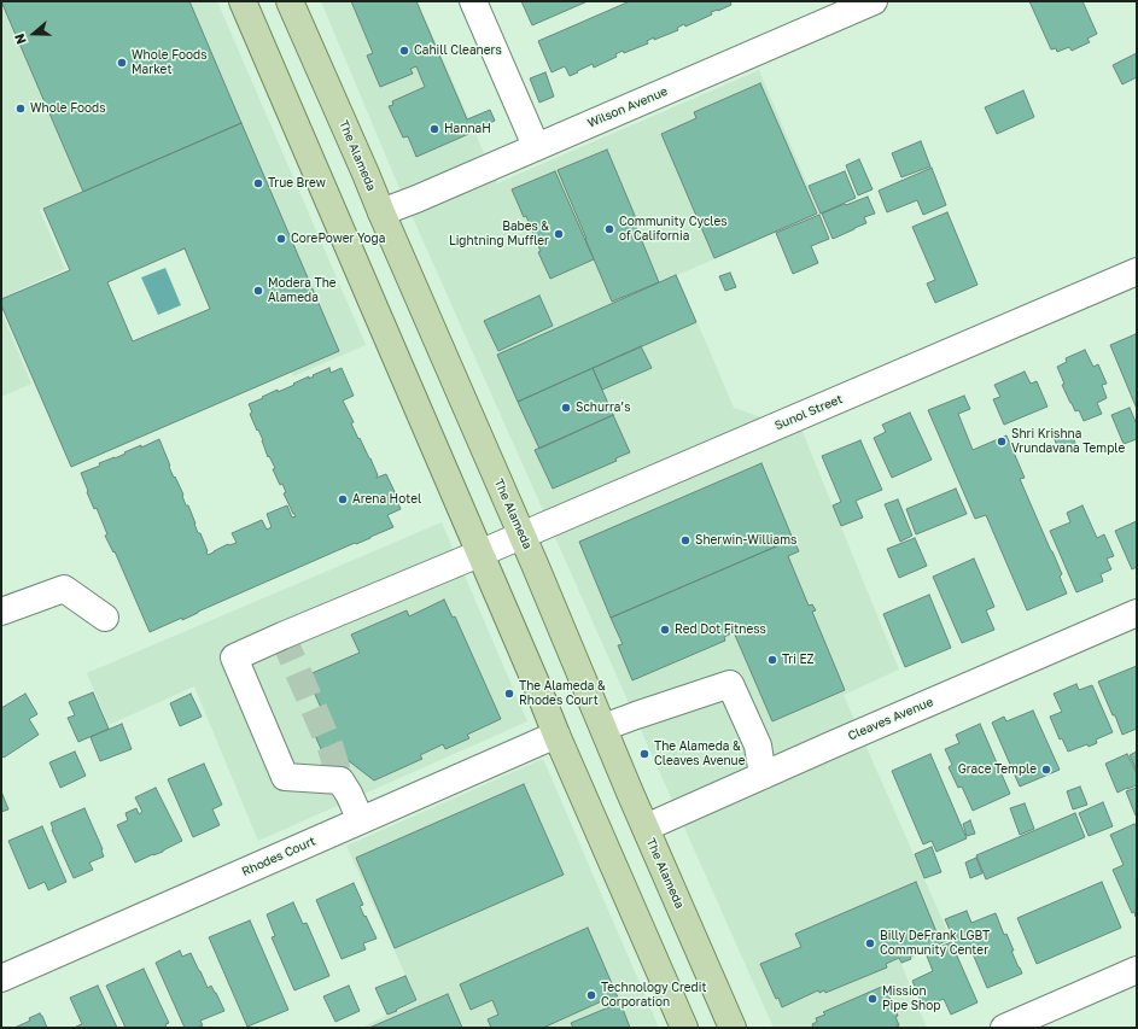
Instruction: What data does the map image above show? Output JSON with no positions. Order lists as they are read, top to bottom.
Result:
{
  "streets": {
    "main road": ["The Alameda"],
    "street": [
      "Wilson Avenue",
      "Sunol Street",
      "Cleaves Avenue",
      "Rhodes Court"
    ]
  },
  "crossings": [
    ["Wilson Avenue", "The Alameda"],
    ["The Alameda", "Sunol Street"],
    ["The Alameda", "Cleaves Avenue"],
    ["Sunol Street", "Rhodes Court"]
  ],
  "places": [
    "Cahill Cleaners",
    "Whole Foods Market",
    "Whole Foods",
    "HannaH",
    "True Brew",
    "Community Cycles of California",
    "Babes & Lightning Muffler",
    "CorePower Yoga",
    "Modera The Alameda",
    "Schurra’s",
    "Shri Krishna Vrundavana Temple",
    "Arena Hotel",
    "Sherwin-Williams",
    "Red Dot Fitness",
    "Tri EZ",
    "The Alameda & Rhodes Court",
    "The Alameda & Cleaves Avenue",
    "Grace Temple",
    "Billy DeFrank LGBT Community Center",
    "Technology Credit Corporation",
    "Mission Pipe Shop"
  ],
  "north": "left"
}
